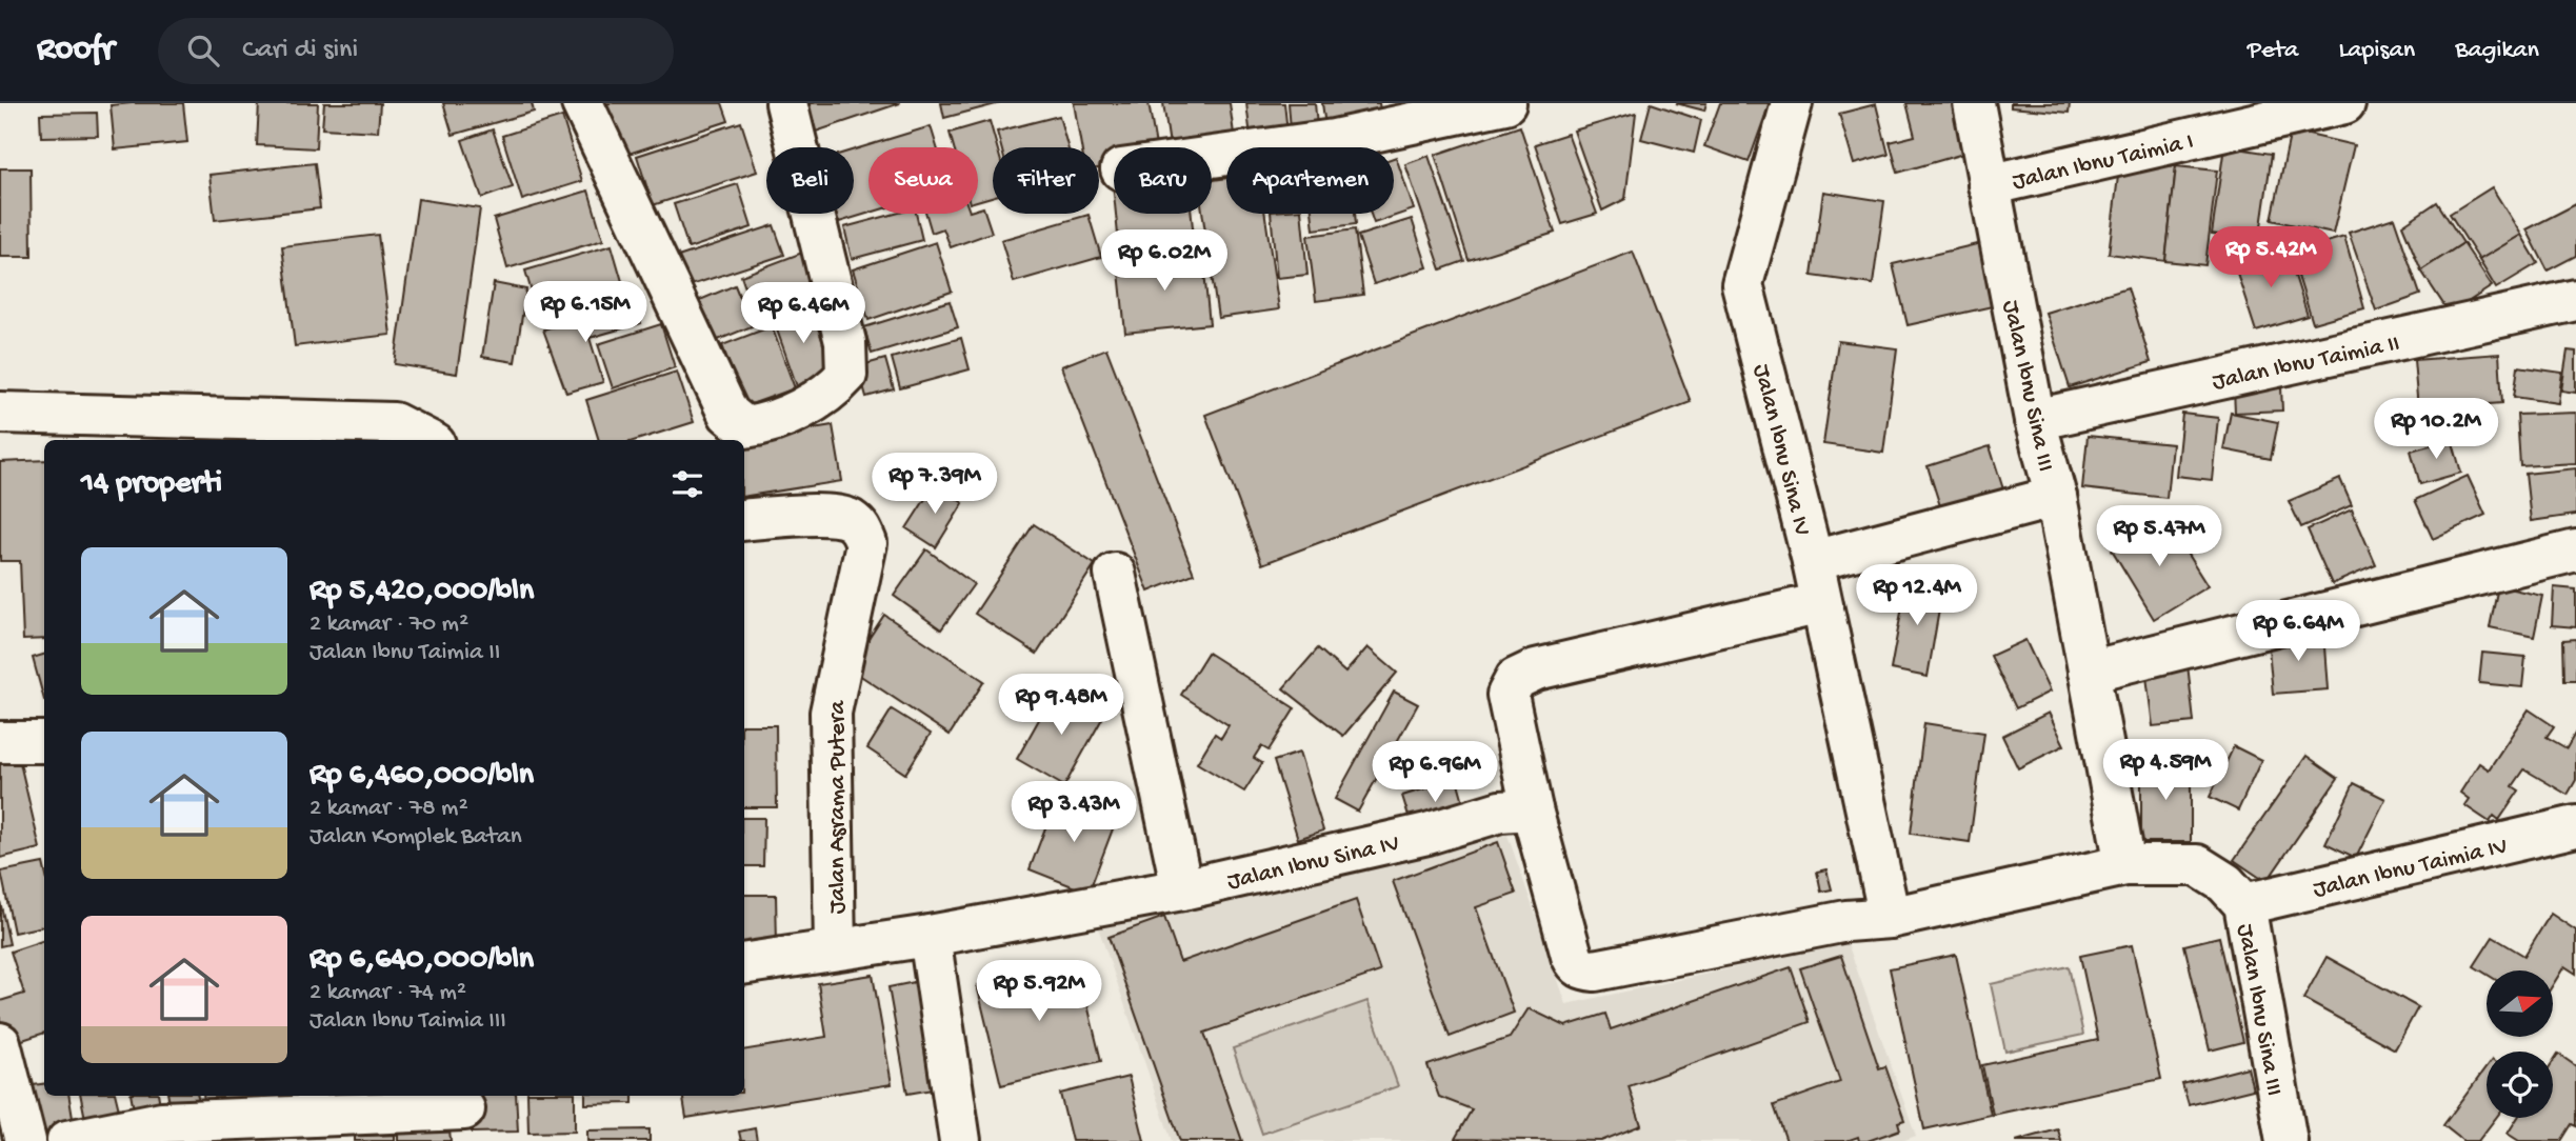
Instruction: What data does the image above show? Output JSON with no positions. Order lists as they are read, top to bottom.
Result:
{
  "streets": {
    "street": [
      "Jalan Ibnu Taimia I",
      "Jalan Ibnu Taimia II",
      "Jalan Ibnu Sina III",
      "Jalan Ibnu Sina IV",
      "Jalan Asrama Putera",
      "Jalan Ibnu Taimia IV"
    ]
  },
  "crossings": [
    ["Jalan Ibnu Taimia I", "Jalan Ibnu Sina III"],
    ["Jalan Ibnu Taimia II", "Jalan Ibnu Sina III"],
    ["Jalan Ibnu Sina III", "Jalan Ibnu Taimia IV"],
    ["Jalan Ibnu Sina IV", "Jalan Asrama Putera"]
  ],
  "north": "right",
  "page": {
    "header": "Roofr",
    "search": "Cari di sini",
    "nav": ["Peta", "Lapisan", "Bagikan"],
    "chip": [
      "Beli",
      "Sewa",
      "Filter",
      "Baru",
      "Apartemen"
    ],
    "price": [
      "Rp 5.42M",
      "Rp 6.02M",
      "Rp 6.15M",
      "Rp 6.46M",
      "Rp 10.2M",
      "Rp 7.39M",
      "Rp 5.47M",
      "Rp 12.4M",
      "Rp 6.64M",
      "Rp 9.48M",
      "Rp 4.59M",
      "Rp 6.96M",
      "Rp 3.43M",
      "Rp 5.92M"
    ],
    "heading": "14 properti",
    "list": [
      {
        "name": "Rp 5,420,000/bln",
        "note": "2 kamar · 70 m² · Jalan Ibnu Taimia II"
      },
      {
        "name": "Rp 6,460,000/bln",
        "note": "2 kamar · 78 m² · Jalan Komplek Batan"
      },
      {
        "name": "Rp 6,640,000/bln",
        "note": "2 kamar · 74 m² · Jalan Ibnu Taimia III"
      }
    ]
  }
}
